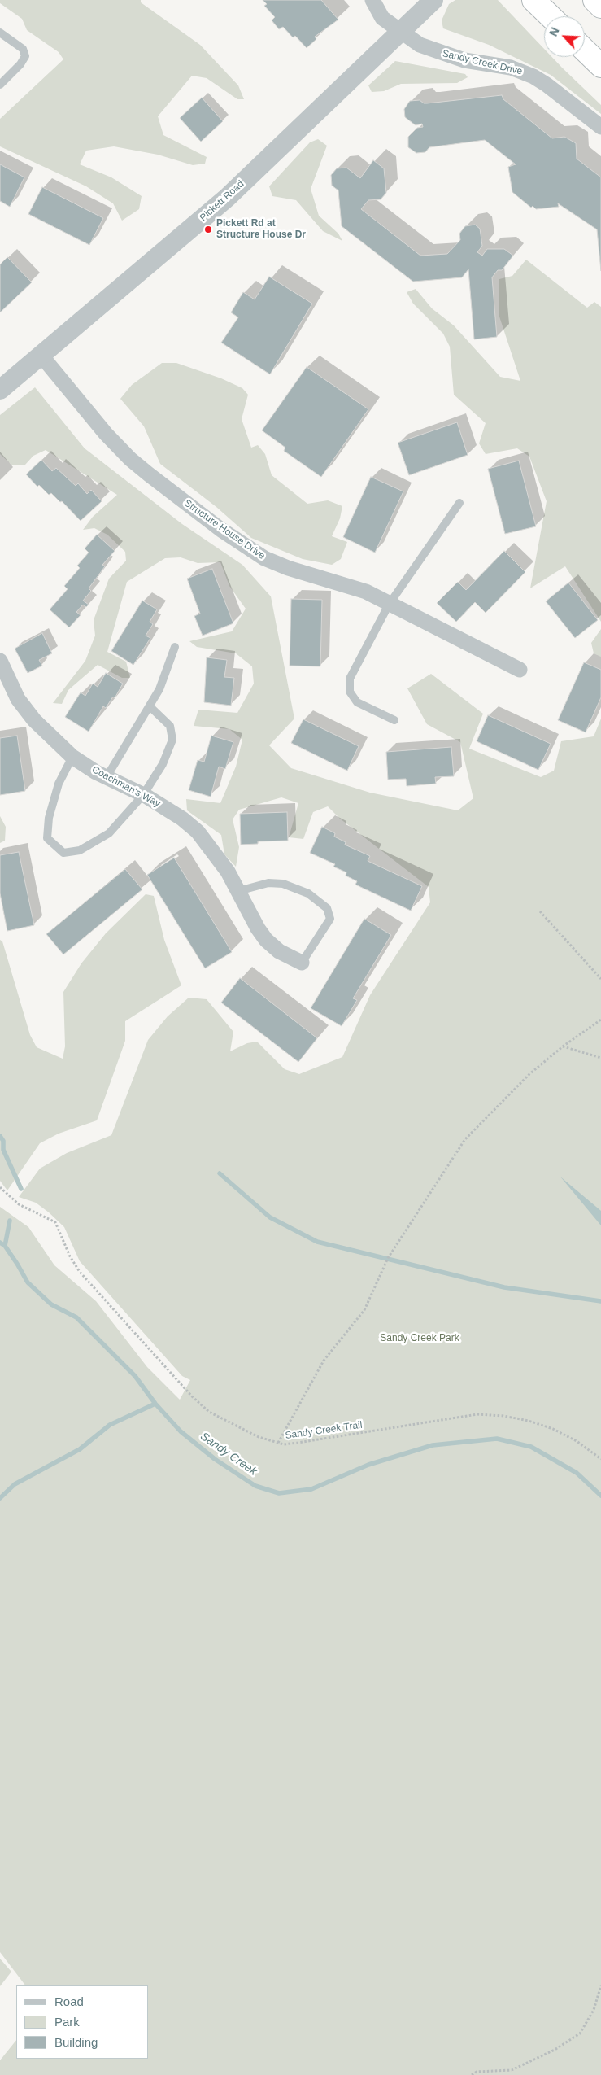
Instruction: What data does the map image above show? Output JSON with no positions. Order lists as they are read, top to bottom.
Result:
{
  "streets": {
    "street": [
      "Sandy Creek Drive",
      "Pickett Road",
      "Structure House Drive",
      "Coachman's Way"
    ],
    "path": ["Sandy Creek Trail"]
  },
  "crossings": [
    ["Sandy Creek Drive", "Pickett Road"],
    ["Pickett Road", "Structure House Drive"]
  ],
  "water": ["Sandy Creek"],
  "parks": ["Sandy Creek Park"],
  "places": ["Pickett Rd at Structure House Dr"],
  "legend": ["Road", "Park", "Building"],
  "north": "top left"
}
